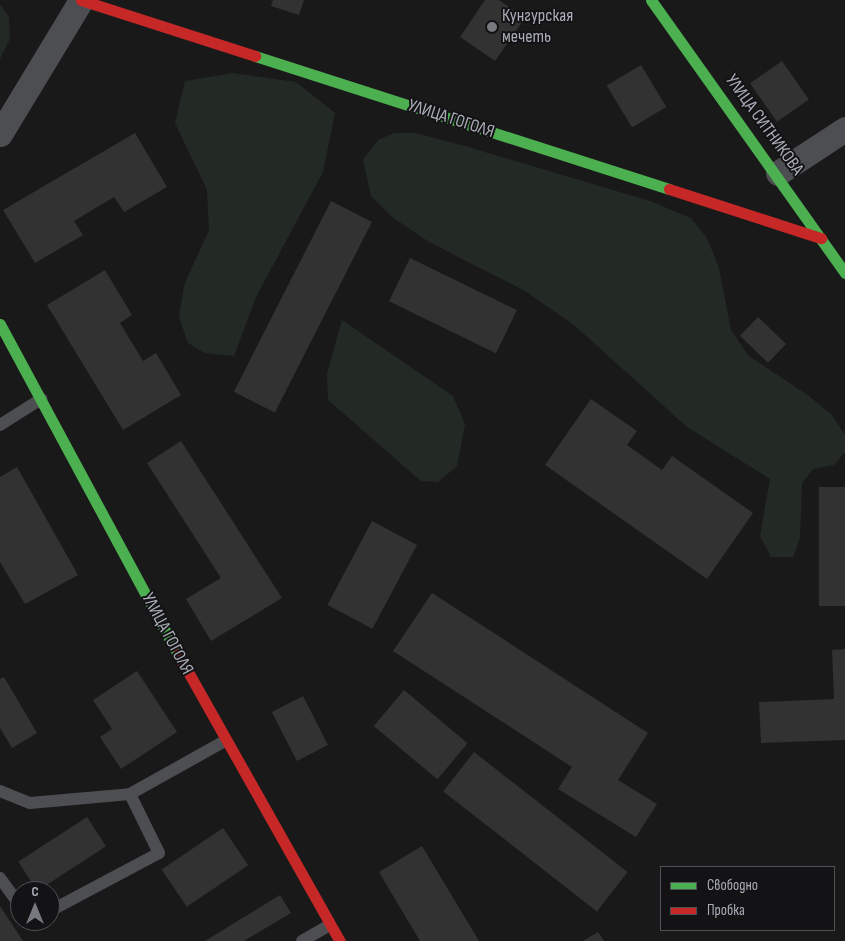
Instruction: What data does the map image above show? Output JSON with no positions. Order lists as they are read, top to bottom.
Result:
{
  "streets": {
    "street": ["УЛИЦА ГОГОЛЯ", "УЛИЦА СИТНИКОВА"]
  },
  "crossings": [
    ["УЛИЦА ГОГОЛЯ", "УЛИЦА СИТНИКОВА"]
  ],
  "places": ["Кунгурская мечеть"],
  "legend": ["Свободно", "Пробка"],
  "north": "top"
}
